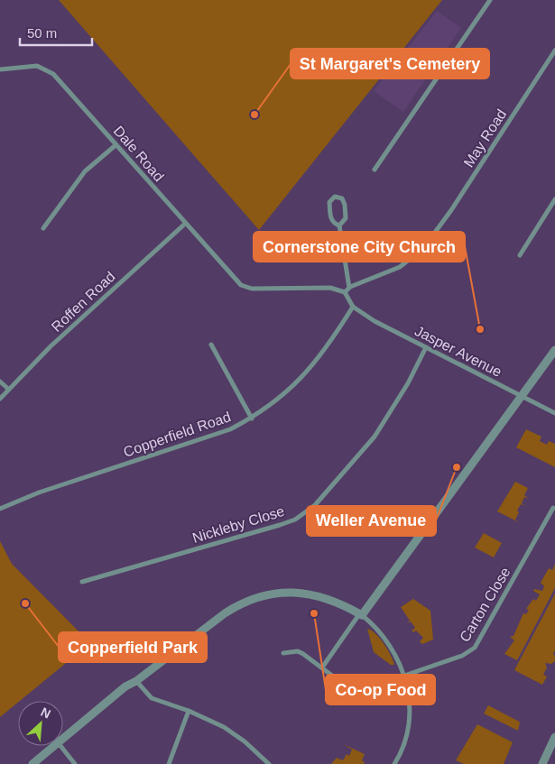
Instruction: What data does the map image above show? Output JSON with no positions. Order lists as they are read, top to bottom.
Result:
{
  "streets": {
    "street": [
      "May Road",
      "Dale Road",
      "Roffen Road",
      "Jasper Avenue",
      "Copperfield Road",
      "Nickleby Close",
      "Carton Close"
    ]
  },
  "crossings": [
    ["Dale Road", "Roffen Road"],
    ["Jasper Avenue", "Copperfield Road"],
    ["Jasper Avenue", "Nickleby Close"]
  ],
  "places": [
    "St Margaret's Cemetery",
    "Cornerstone City Church",
    "Weller Avenue",
    "Copperfield Park",
    "Co-op Food"
  ],
  "scale_bar": "50 m",
  "north": "top right"
}
